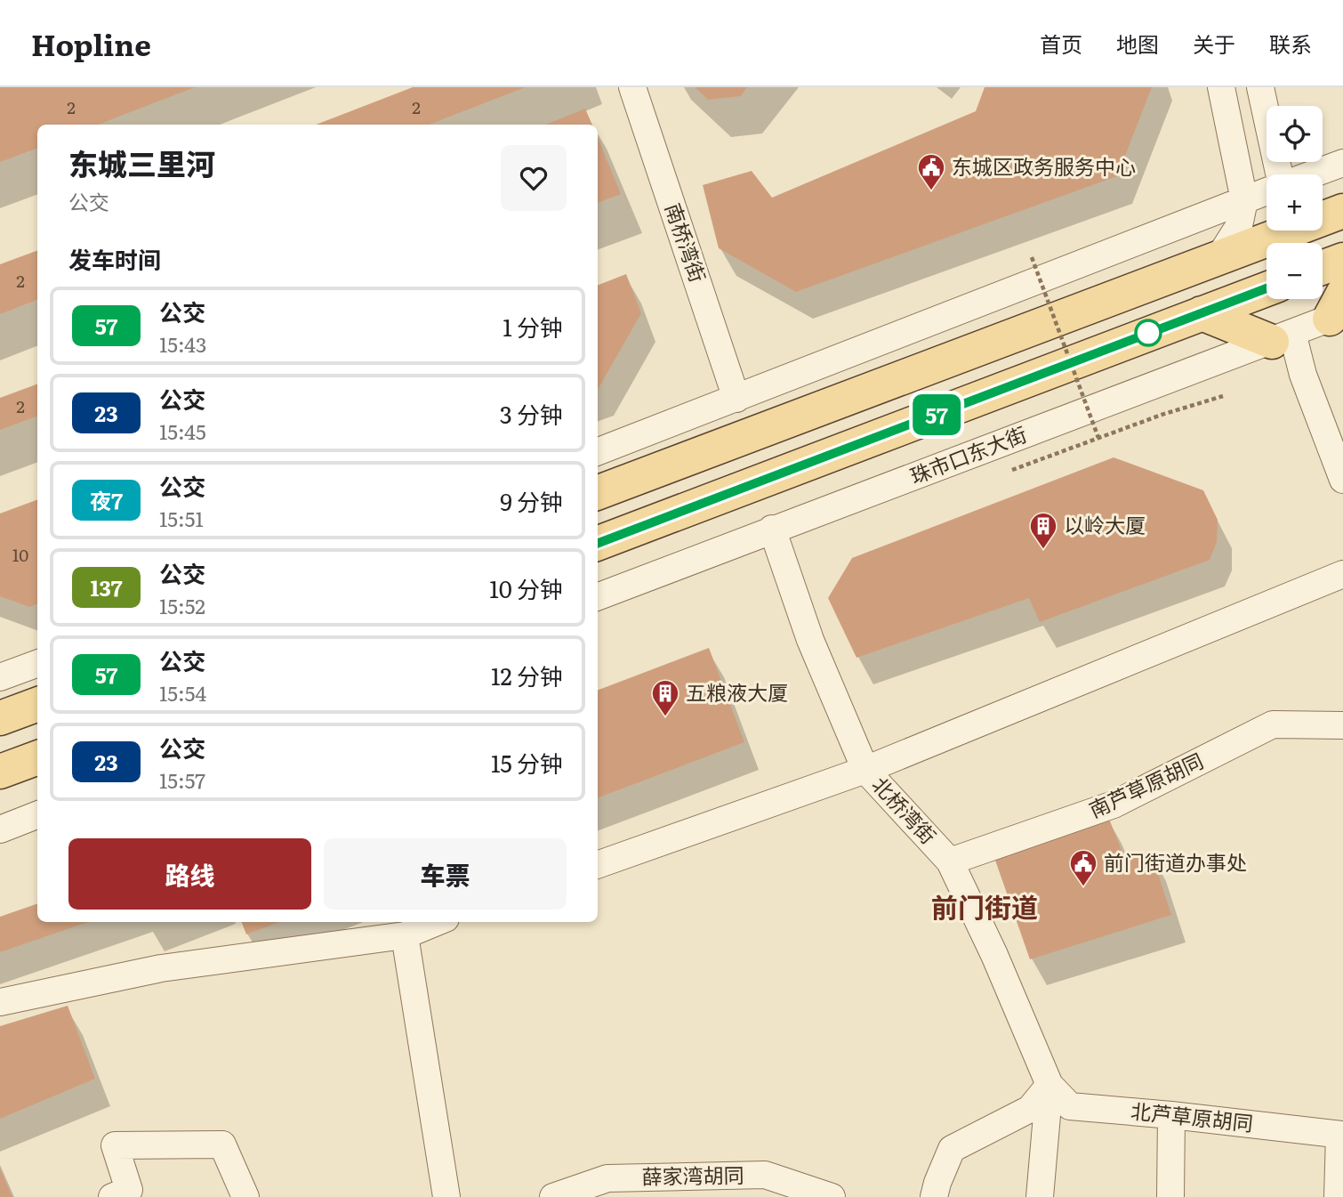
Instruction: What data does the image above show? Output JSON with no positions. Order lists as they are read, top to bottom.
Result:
{
  "streets": {
    "street": [
      "南桥湾街",
      "珠市口东大街",
      "南芦草原胡同",
      "北桥湾街",
      "北芦草原胡同",
      "薛家湾胡同"
    ]
  },
  "crossings": [
    ["珠市口东大街", "北桥湾街"],
    ["南芦草原胡同", "北桥湾街"],
    ["北桥湾街", "北芦草原胡同"]
  ],
  "districts": ["前门街道"],
  "places": {
    "public building": ["东城区政务服务中心", "前门街道办事处"],
    "building": ["以岭大厦", "五粮液大厦"]
  },
  "lines": ["bus line 57"],
  "house_numbers": [
    "2",
    "2",
    "2",
    "2",
    "10"
  ],
  "page": {
    "header": "Hopline",
    "nav": [
      "首页",
      "地图",
      "关于",
      "联系"
    ],
    "on_map": "57",
    "map_buttons": ["+", "−"],
    "heading": [
      ["东城三里河", "公交"],
      "发车时间"
    ],
    "list": [
      {
        "mark": "57",
        "name": "公交",
        "note": "15:43",
        "value": "1 分钟"
      },
      {
        "mark": "23",
        "name": "公交",
        "note": "15:45",
        "value": "3 分钟"
      },
      {
        "mark": "夜7",
        "name": "公交",
        "note": "15:51",
        "value": "9 分钟"
      },
      {
        "mark": "137",
        "name": "公交",
        "note": "15:52",
        "value": "10 分钟"
      },
      {
        "mark": "57",
        "name": "公交",
        "note": "15:54",
        "value": "12 分钟"
      },
      {
        "mark": "23",
        "name": "公交",
        "note": "15:57",
        "value": "15 分钟"
      }
    ],
    "buttons": ["路线", "车票"]
  }
}
